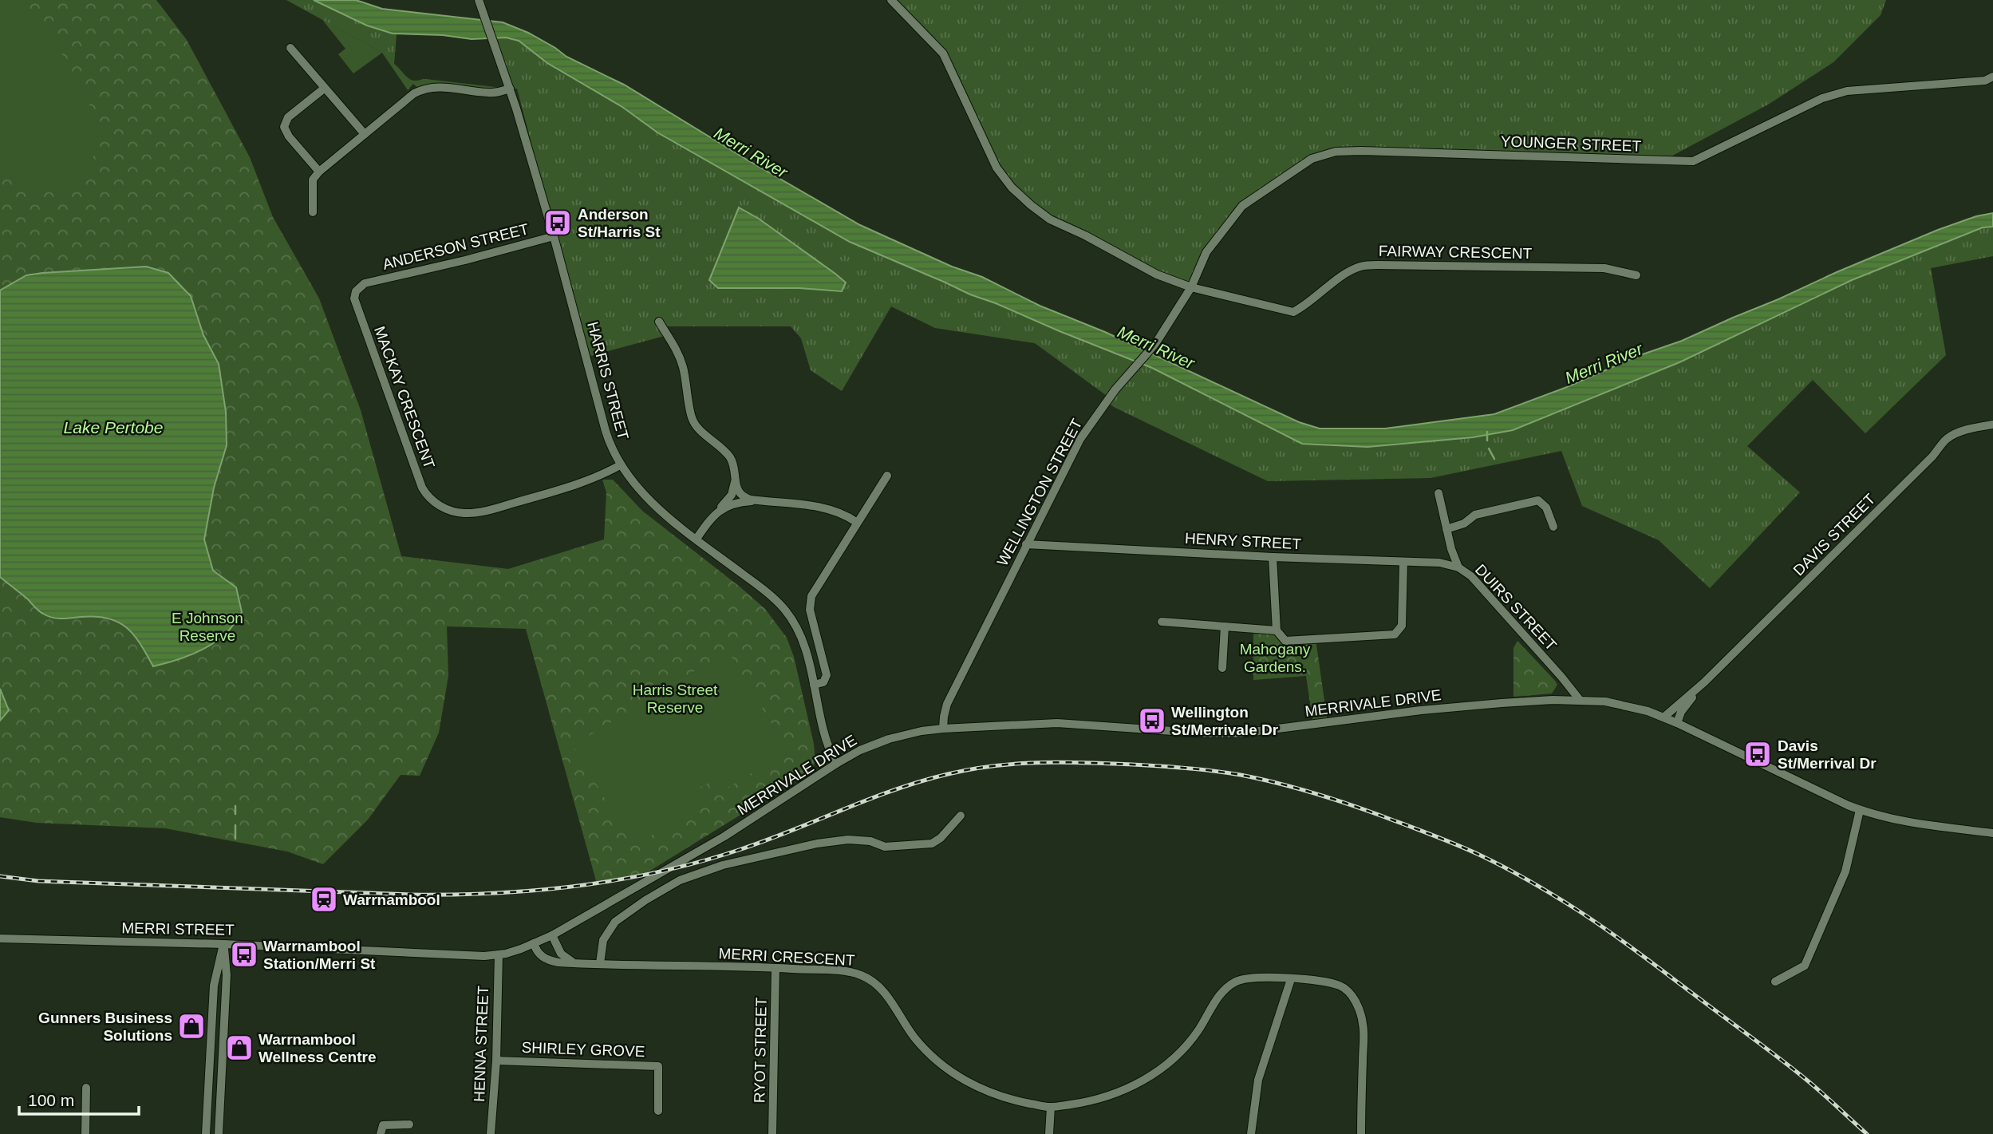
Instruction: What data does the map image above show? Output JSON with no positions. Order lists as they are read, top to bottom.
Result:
{
  "streets": {
    "street": [
      "YOUNGER STREET",
      "ANDERSON STREET",
      "FAIRWAY CRESCENT",
      "HARRIS STREET",
      "MACKAY CRESCENT",
      "WELLINGTON STREET",
      "DAVIS STREET",
      "HENRY STREET",
      "DUIRS STREET",
      "MERRIVALE DRIVE",
      "MERRI STREET",
      "MERRI CRESCENT",
      "HENNA STREET",
      "SHIRLEY GROVE",
      "RYOT STREET"
    ]
  },
  "crossings": [
    ["YOUNGER STREET", "FAIRWAY CRESCENT"],
    ["YOUNGER STREET", "WELLINGTON STREET"],
    ["ANDERSON STREET", "HARRIS STREET"],
    ["ANDERSON STREET", "MACKAY CRESCENT"],
    ["FAIRWAY CRESCENT", "WELLINGTON STREET"],
    ["HARRIS STREET", "MACKAY CRESCENT"],
    ["HARRIS STREET", "MERRIVALE DRIVE"],
    ["WELLINGTON STREET", "HENRY STREET"],
    ["WELLINGTON STREET", "MERRIVALE DRIVE"],
    ["DAVIS STREET", "MERRIVALE DRIVE"],
    ["HENRY STREET", "DUIRS STREET"],
    ["DUIRS STREET", "MERRIVALE DRIVE"],
    ["MERRIVALE DRIVE", "MERRI STREET"],
    ["MERRI STREET", "MERRI CRESCENT"],
    ["MERRI STREET", "HENNA STREET"],
    ["MERRI CRESCENT", "RYOT STREET"],
    ["HENNA STREET", "SHIRLEY GROVE"]
  ],
  "water": ["Merri River", "Lake Pertobe"],
  "parks": ["E Johnson Reserve", "Mahogany Gardens.", "Harris Street Reserve"],
  "places": {
    "bus stop": [
      "Anderson St/Harris St",
      "Wellington St/Merrivale Dr",
      "Davis St/Merrival Dr",
      "Warrnambool Station/Merri St"
    ],
    "station": ["Warrnambool"],
    "shop": ["Gunners Business Solutions", "Warrnambool Wellness Centre"]
  },
  "scale_bar": "100 m"
}
